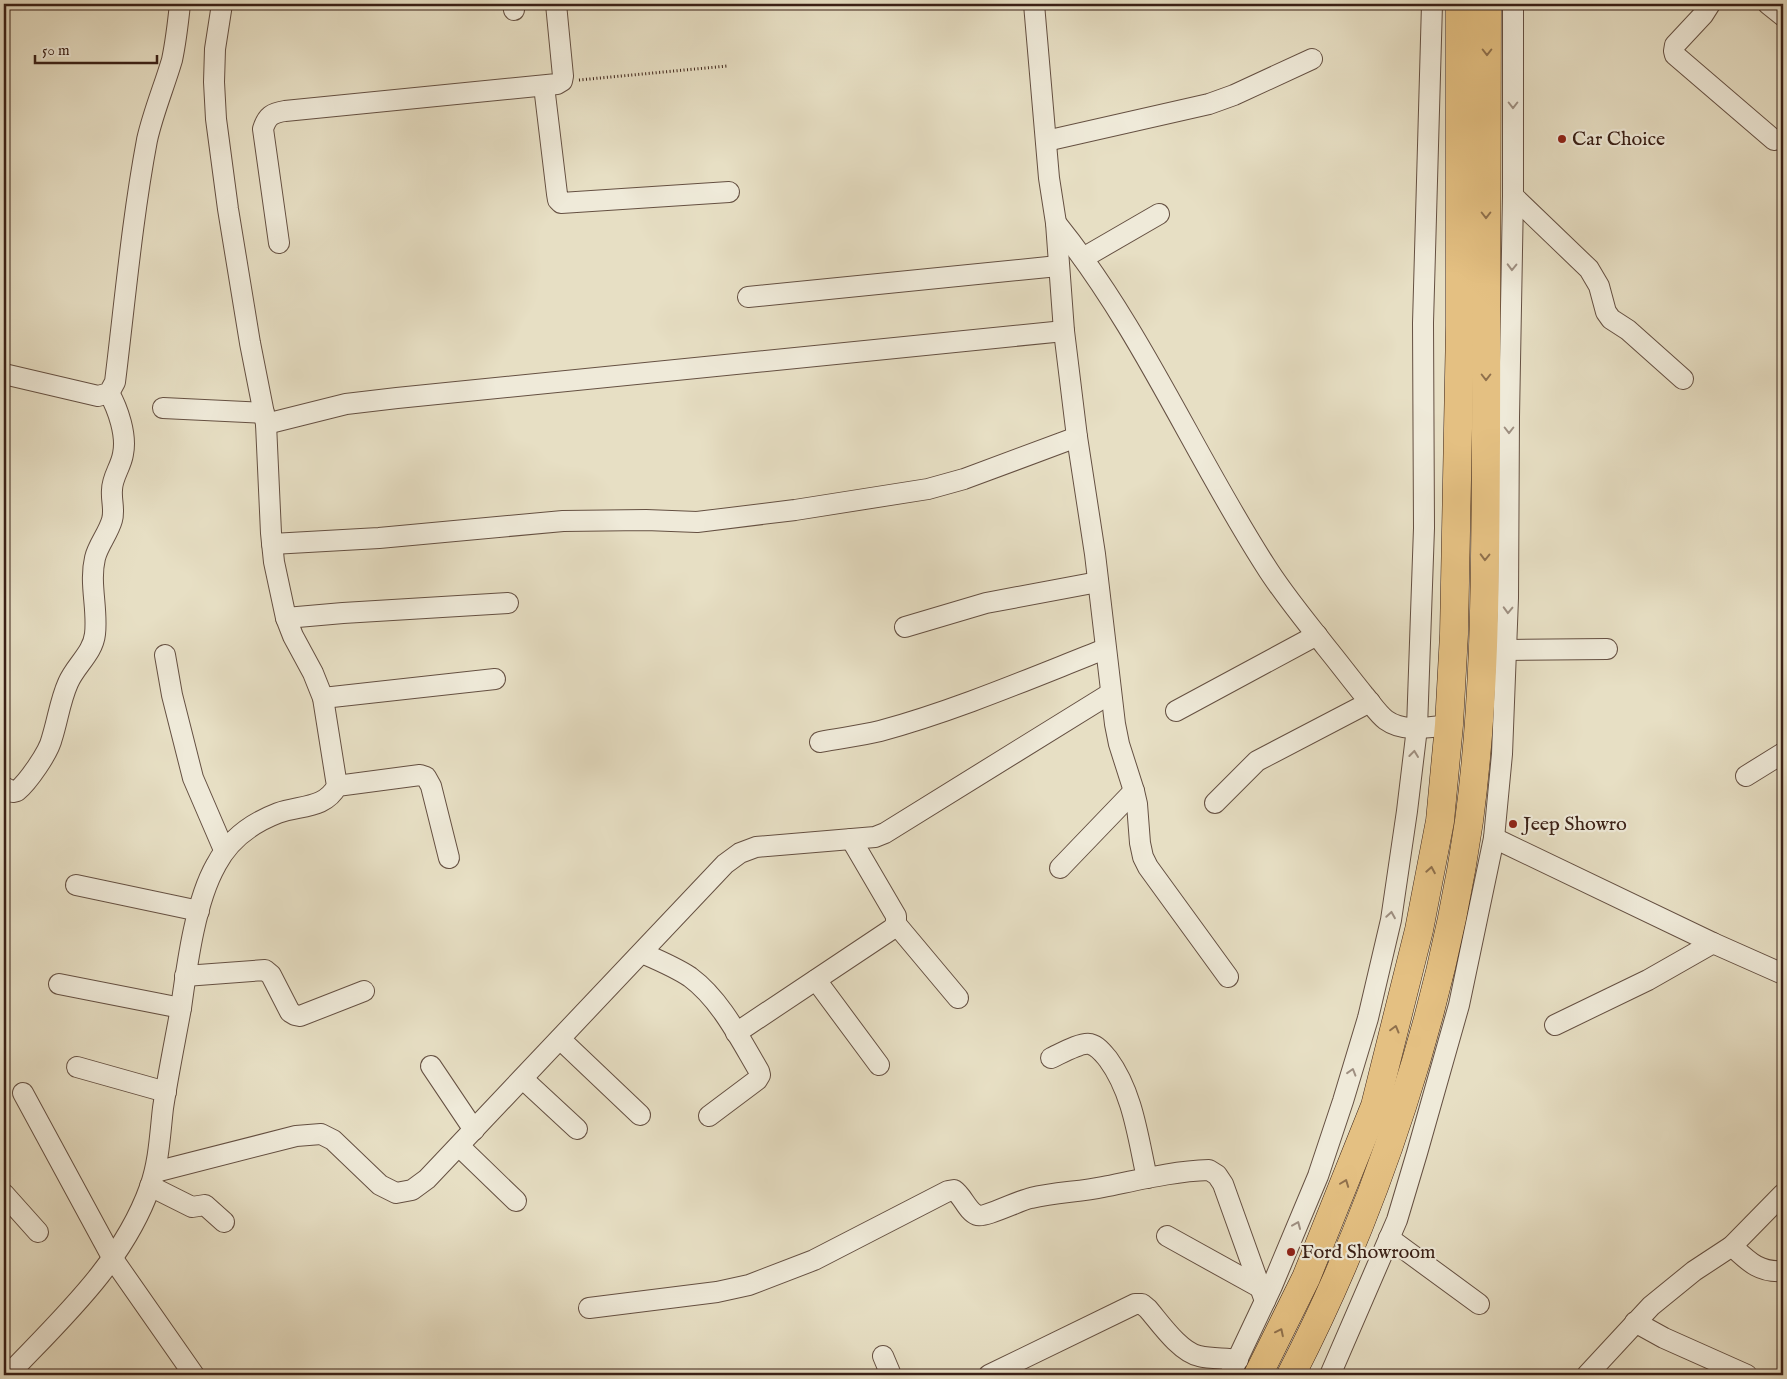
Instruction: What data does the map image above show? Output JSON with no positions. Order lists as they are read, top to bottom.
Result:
{
  "places": ["Car Choice", "Jeep Showro", "Ford Showroom"],
  "scale_bar": "50 m"
}
